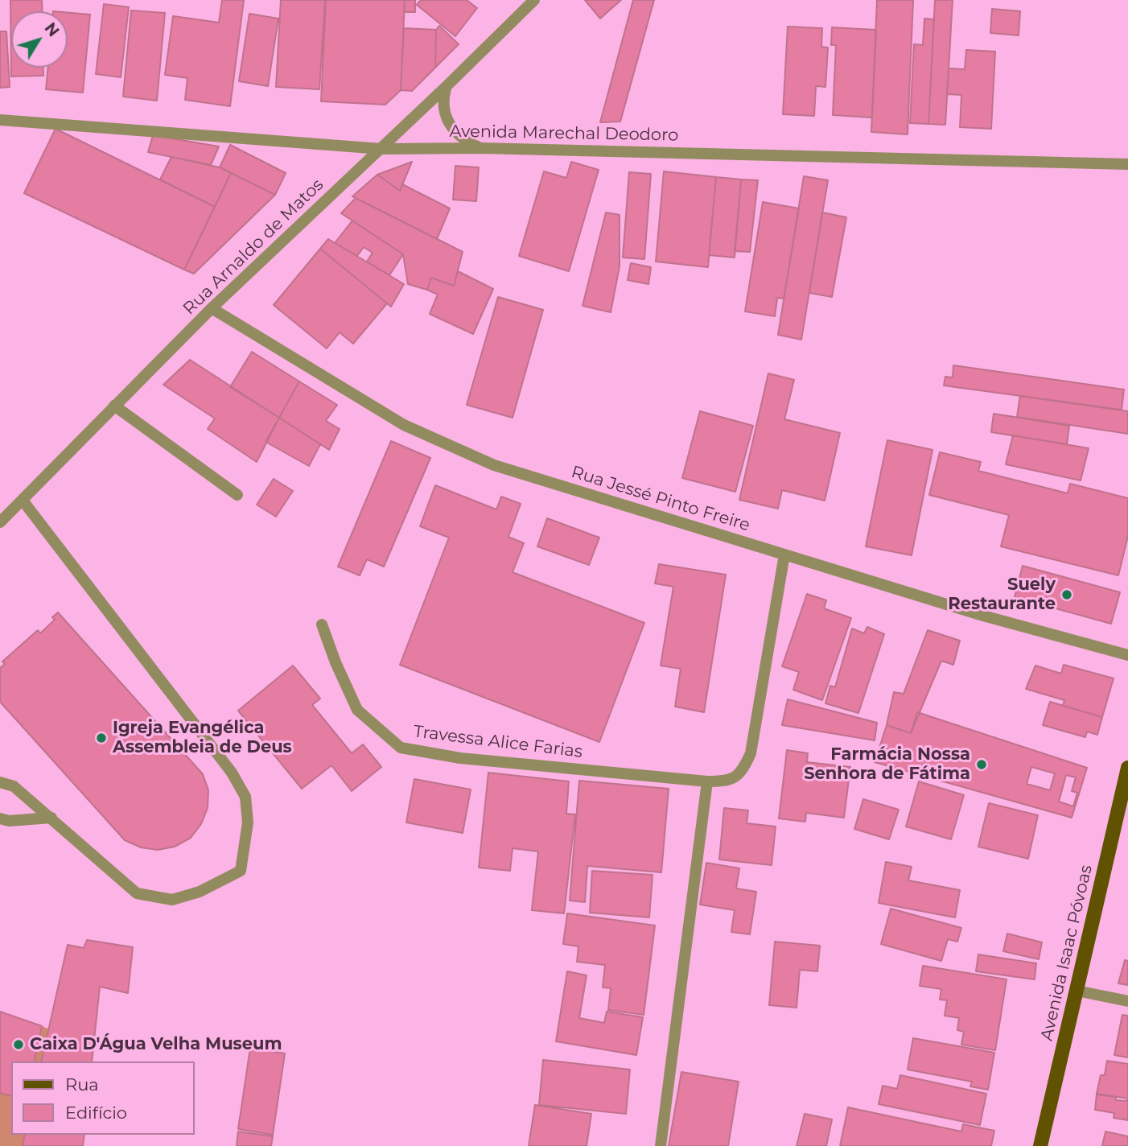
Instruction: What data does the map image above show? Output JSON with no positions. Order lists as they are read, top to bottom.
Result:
{
  "streets": {
    "main road": ["Avenida Isaac Póvoas"],
    "street": [
      "Avenida Marechal Deodoro",
      "Rua Arnaldo de Matos",
      "Rua Jessé Pinto Freire",
      "Travessa Alice Farias"
    ]
  },
  "crossings": [
    ["Avenida Marechal Deodoro", "Rua Arnaldo de Matos"],
    ["Rua Arnaldo de Matos", "Rua Jessé Pinto Freire"],
    ["Rua Jessé Pinto Freire", "Travessa Alice Farias"]
  ],
  "places": [
    "Suely Restaurante",
    "Igreja Evangélica Assembleia de Deus",
    "Farmácia Nossa Senhora de Fátima",
    "Caixa D'Água Velha Museum"
  ],
  "legend": ["Rua", "Edifício"],
  "north": "top right"
}
